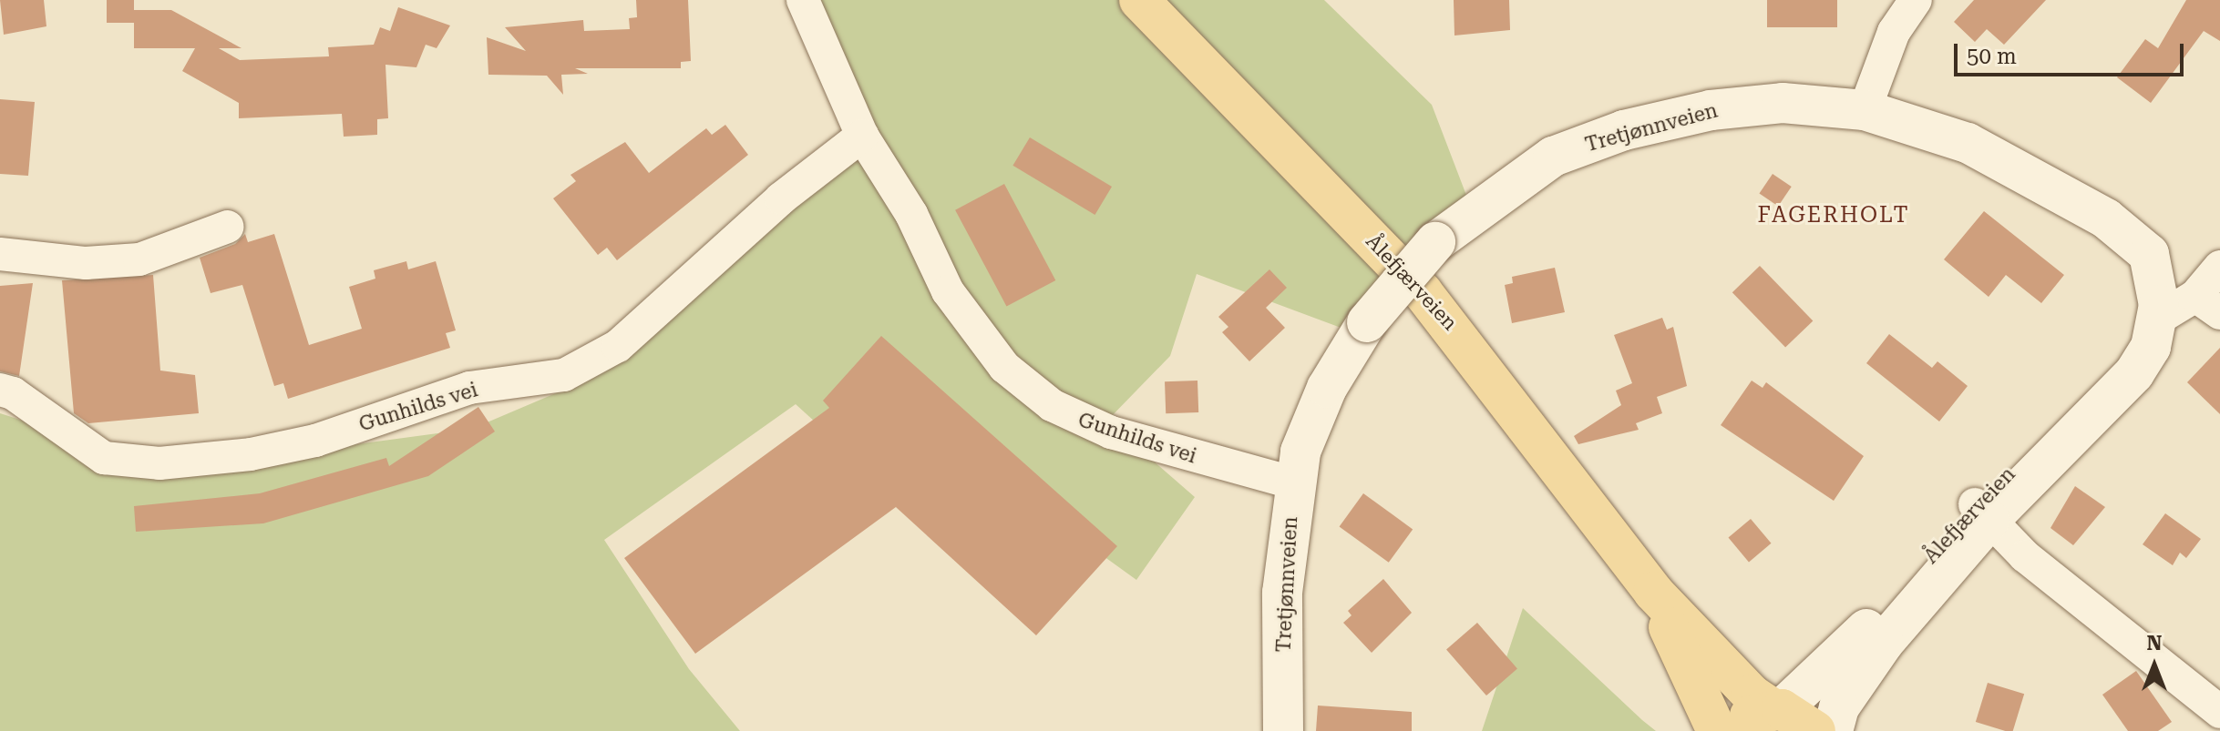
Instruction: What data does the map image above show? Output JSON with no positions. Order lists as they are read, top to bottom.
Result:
{
  "streets": {
    "main road": ["Ålefjærveien"],
    "street": ["Tretjønnveien", "Gunhilds vei"]
  },
  "crossings": [
    ["Tretjønnveien", "Ålefjærveien"],
    ["Tretjønnveien", "Gunhilds vei"]
  ],
  "districts": ["FAGERHOLT"],
  "scale_bar": "50 m",
  "north": "top"
}
